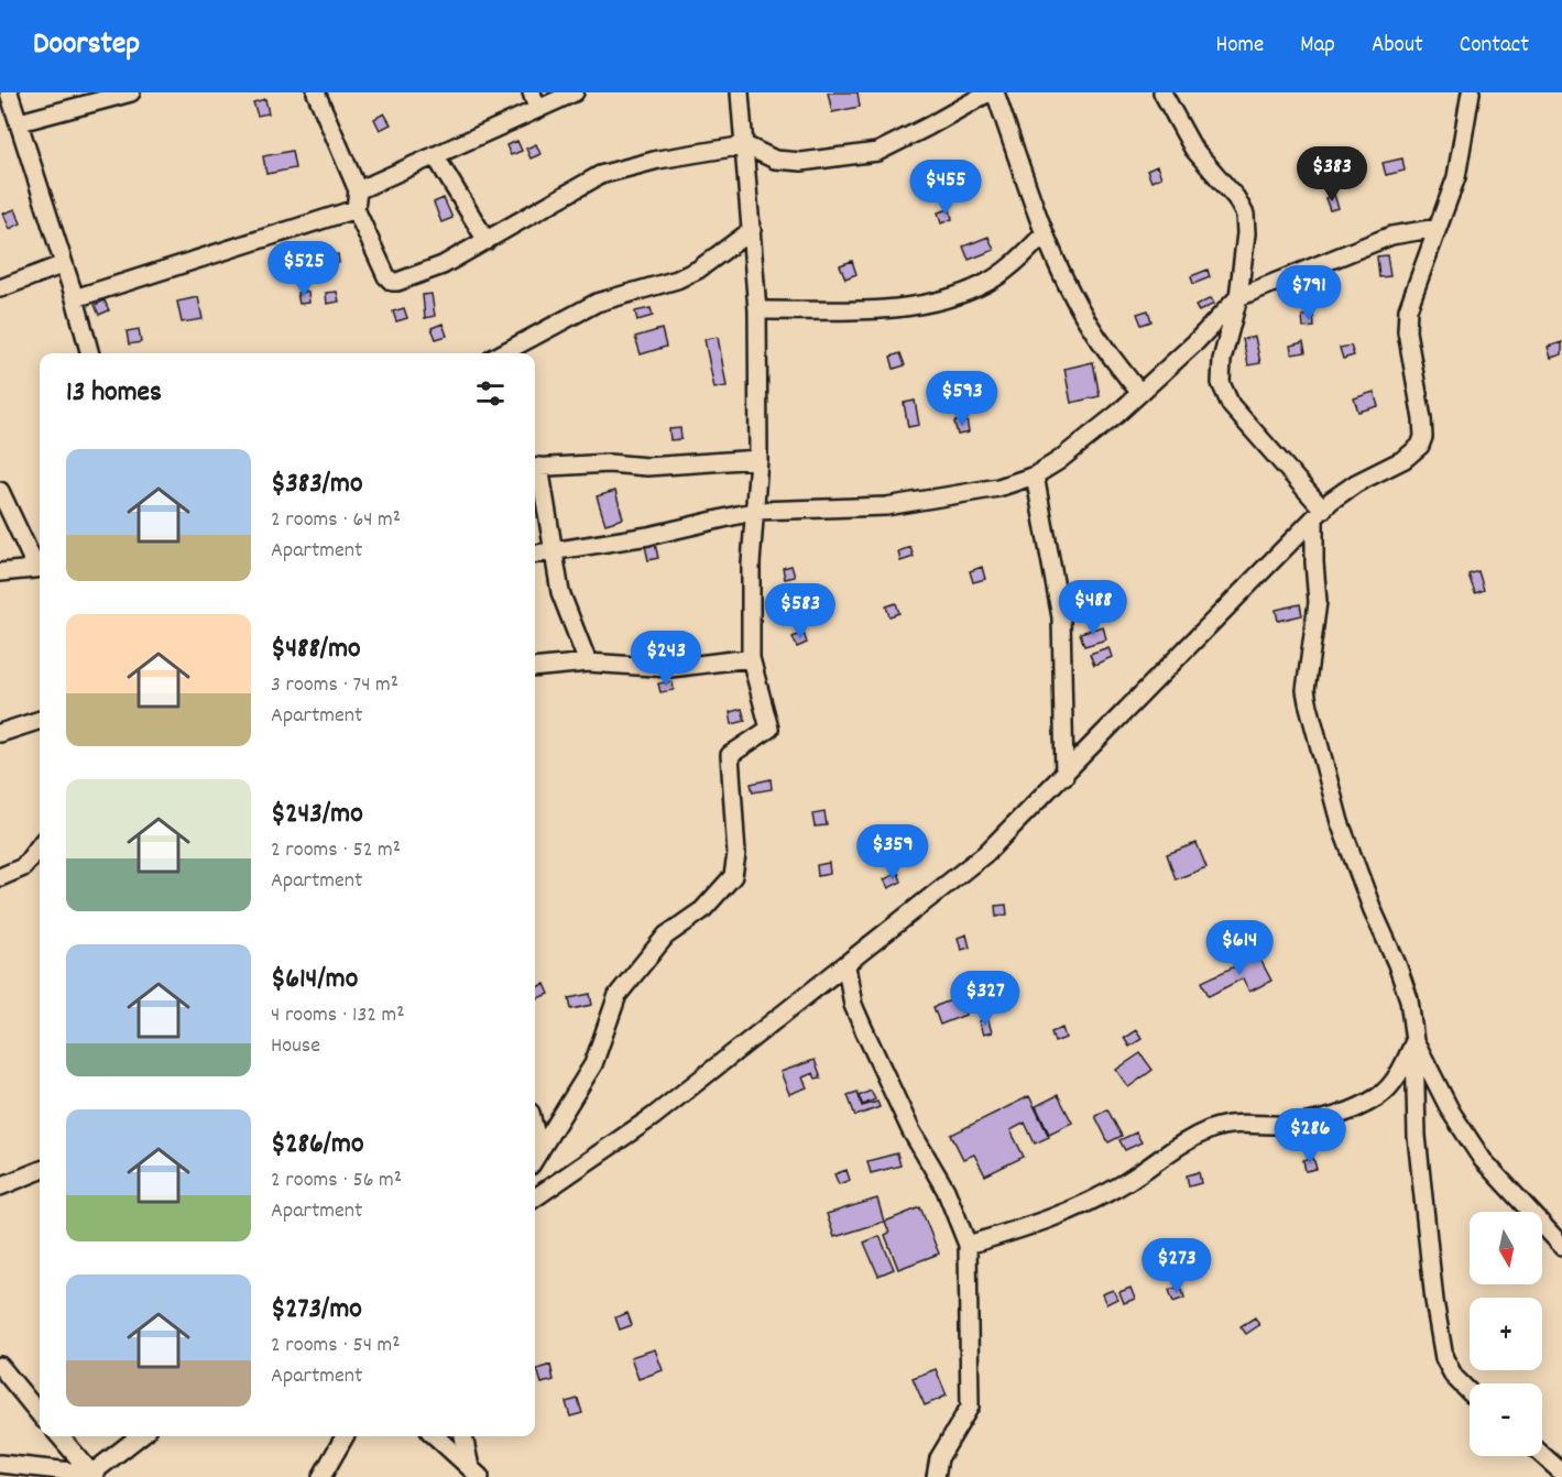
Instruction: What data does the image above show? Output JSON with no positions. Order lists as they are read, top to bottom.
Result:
{
  "north": "bottom",
  "page": {
    "header": "Doorstep",
    "nav": [
      "Home",
      "Map",
      "About",
      "Contact"
    ],
    "price": [
      "$383",
      "$455",
      "$525",
      "$791",
      "$593",
      "$488",
      "$583",
      "$243",
      "$359",
      "$614",
      "$327",
      "$286",
      "$273"
    ],
    "heading": "13 homes",
    "list": [
      {
        "name": "$383/mo",
        "note": "2 rooms · 64 m² · Apartment"
      },
      {
        "name": "$488/mo",
        "note": "3 rooms · 74 m² · Apartment"
      },
      {
        "name": "$243/mo",
        "note": "2 rooms · 52 m² · Apartment"
      },
      {
        "name": "$614/mo",
        "note": "4 rooms · 132 m² · House"
      },
      {
        "name": "$286/mo",
        "note": "2 rooms · 56 m² · Apartment"
      },
      {
        "name": "$273/mo",
        "note": "2 rooms · 54 m² · Apartment"
      }
    ],
    "map_buttons": ["+", "−"]
  }
}
